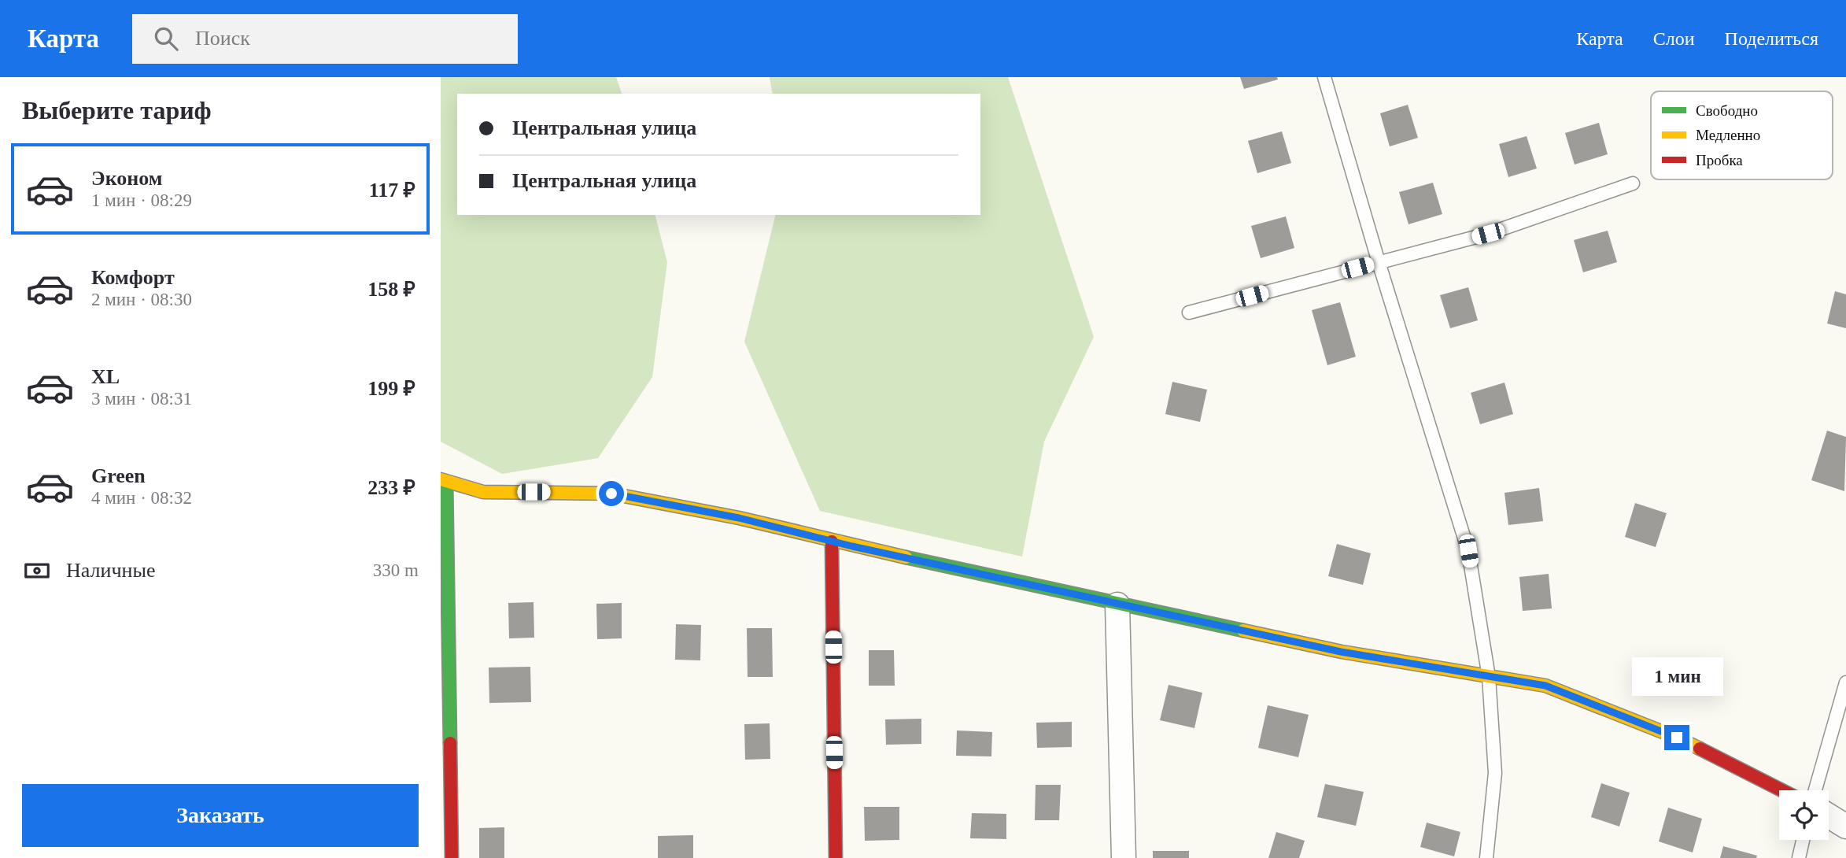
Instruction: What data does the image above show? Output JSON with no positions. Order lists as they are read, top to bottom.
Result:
{
  "legend": ["Свободно", "Медленно", "Пробка"],
  "page": {
    "header": "Карта",
    "search": "Поиск",
    "nav": ["Карта", "Слои", "Поделиться"],
    "heading": "Выберите тариф",
    "banner": ["Центральная улица", "Центральная улица"],
    "list": [
      {
        "name": "Эконом",
        "note": "1 мин · 08:29",
        "value": "117 ₽"
      },
      {
        "name": "Комфорт",
        "note": "2 мин · 08:30",
        "value": "158 ₽"
      },
      {
        "name": "XL",
        "note": "3 мин · 08:31",
        "value": "199 ₽"
      },
      {
        "name": "Green",
        "note": "4 мин · 08:32",
        "value": "233 ₽"
      }
    ],
    "pay": ["Наличные", "330 m"],
    "bubble": "1 мин",
    "buttons": "Заказать"
  }
}
